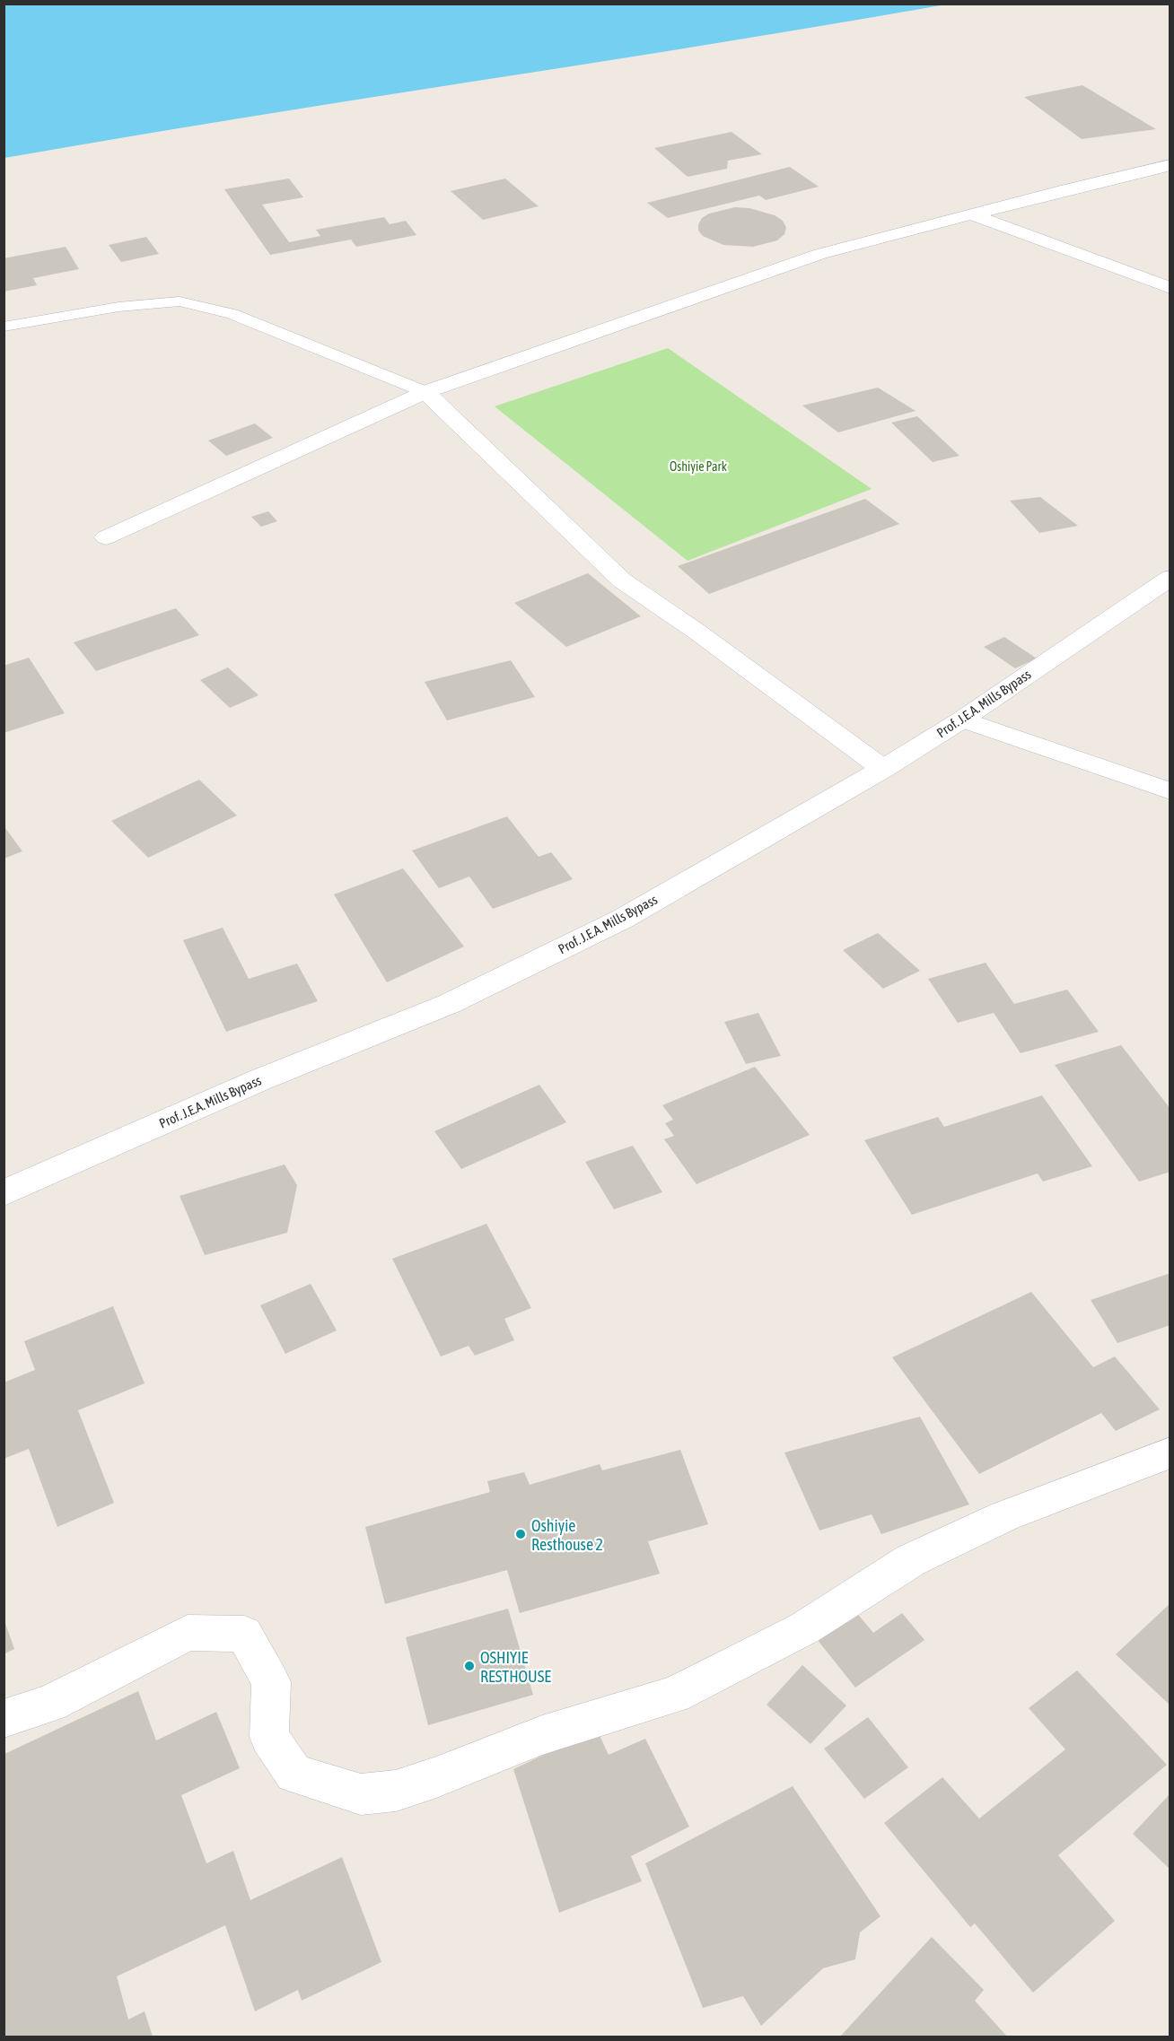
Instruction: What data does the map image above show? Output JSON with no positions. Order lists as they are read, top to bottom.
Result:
{
  "streets": {
    "street": ["Prof. J.E.A. Mills Bypass"]
  },
  "parks": ["Oshiyie Park"],
  "places": ["Oshiyie Resthouse 2", "OSHIYIE RESTHOUSE"]
}
